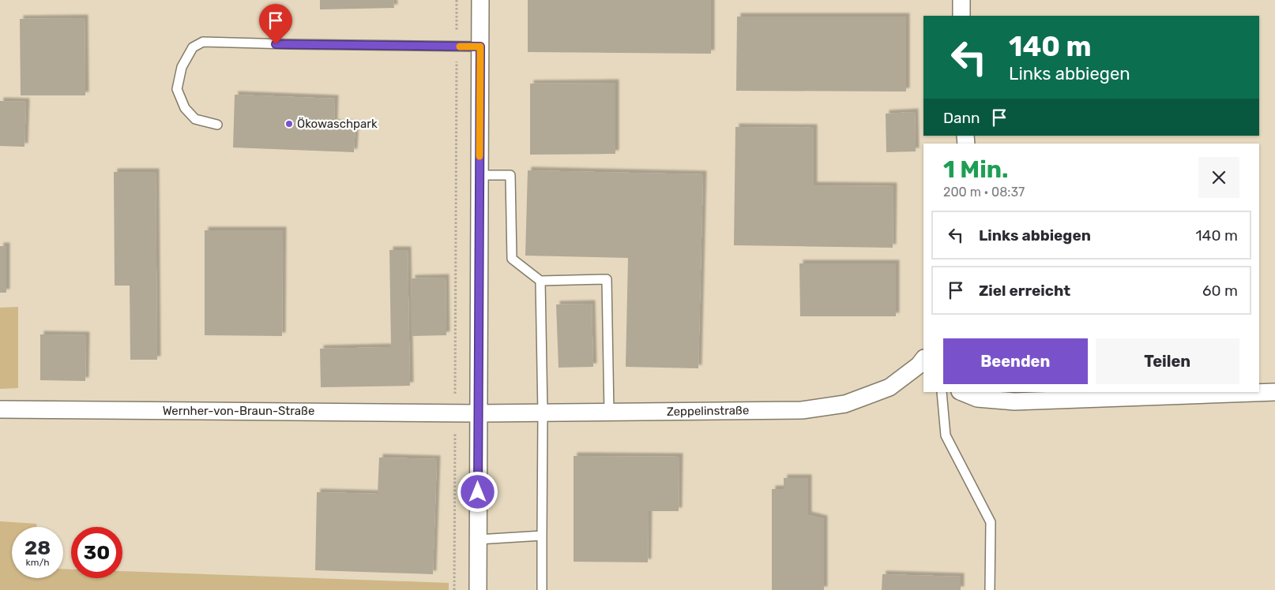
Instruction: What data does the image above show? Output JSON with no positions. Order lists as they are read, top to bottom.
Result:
{
  "streets": {
    "street": ["Wernher-von-Braun-Straße", "Zeppelinstraße"]
  },
  "crossings": [
    ["Wernher-von-Braun-Straße", "Zeppelinstraße"]
  ],
  "places": ["Ökowaschpark"],
  "page": {
    "turn": ["140 m", "Links abbiegen"],
    "then": "Dann",
    "heading": ["1 Min.", "200 m · 08:37"],
    "list": [
      {
        "name": "Links abbiegen",
        "value": "140 m"
      },
      {
        "name": "Ziel erreicht",
        "value": "60 m"
      }
    ],
    "buttons": ["Beenden", "Teilen"],
    "speed": "28 km/h",
    "limit": "30"
  }
}
